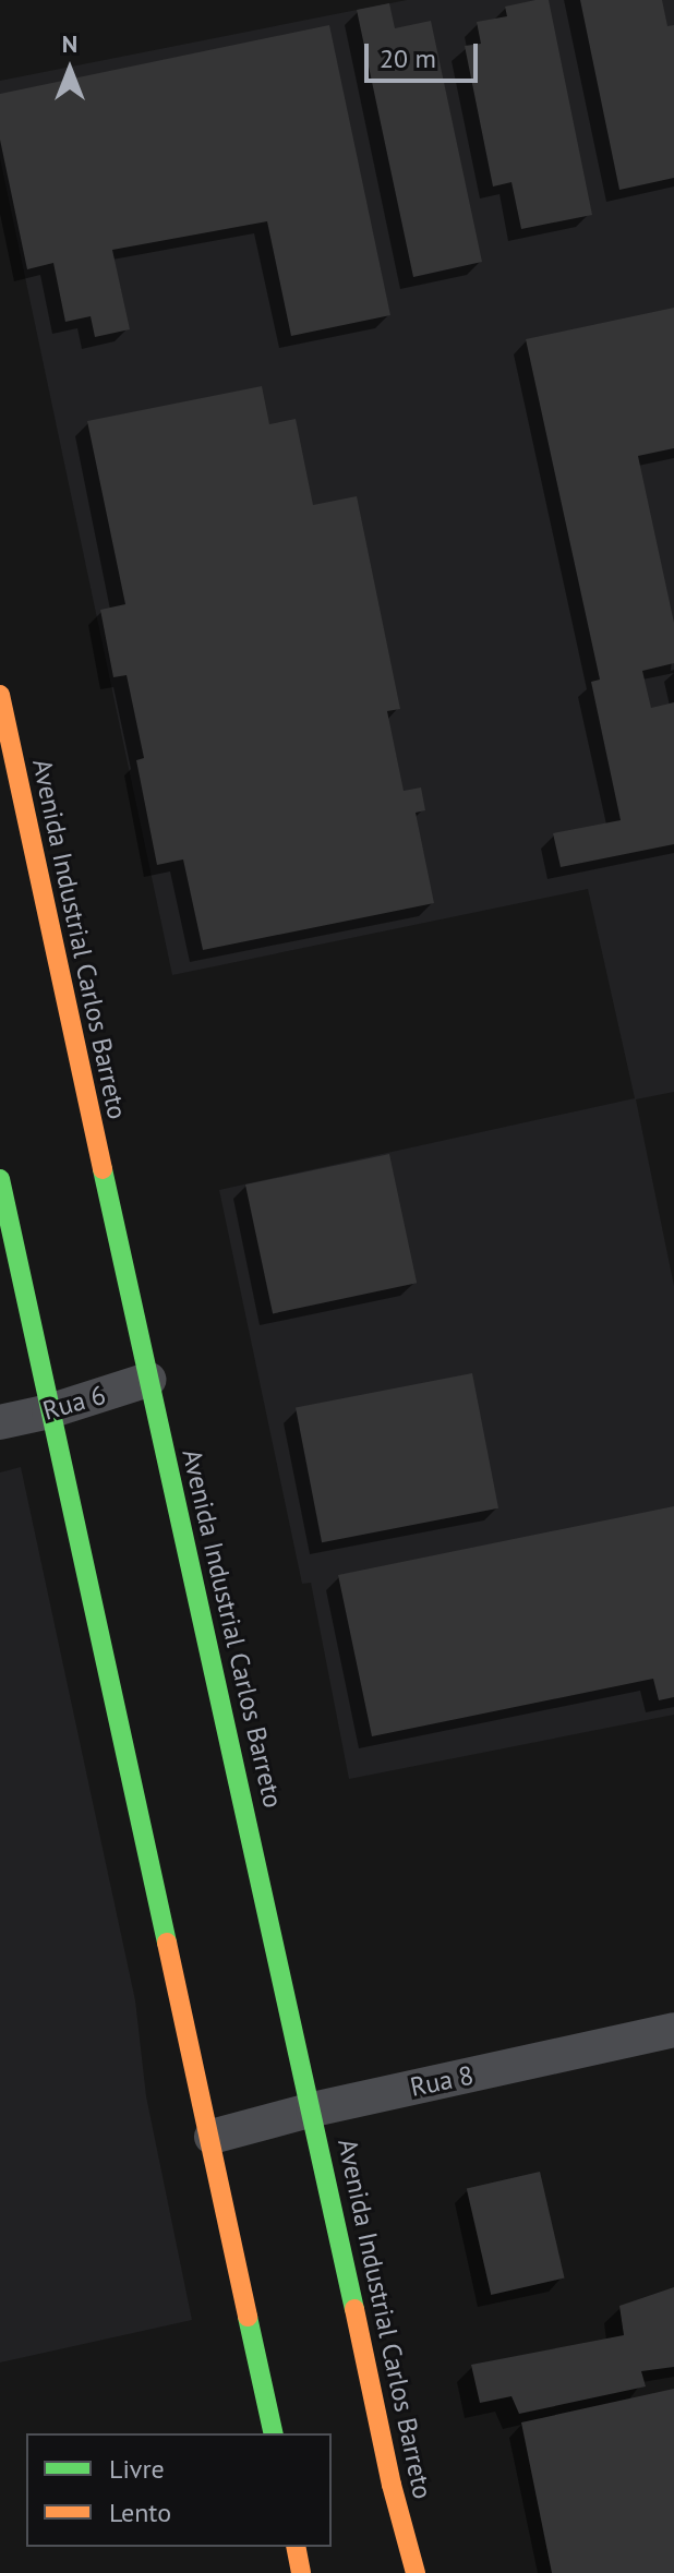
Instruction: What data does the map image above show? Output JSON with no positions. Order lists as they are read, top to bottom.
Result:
{
  "streets": {
    "main road": ["Avenida Industrial Carlos Barreto"],
    "street": ["Rua 6", "Rua 8"]
  },
  "crossings": [
    ["Avenida Industrial Carlos Barreto", "Rua 6"],
    ["Avenida Industrial Carlos Barreto", "Rua 8"]
  ],
  "legend": ["Livre", "Lento"],
  "scale_bar": "20 m",
  "north": "top"
}
